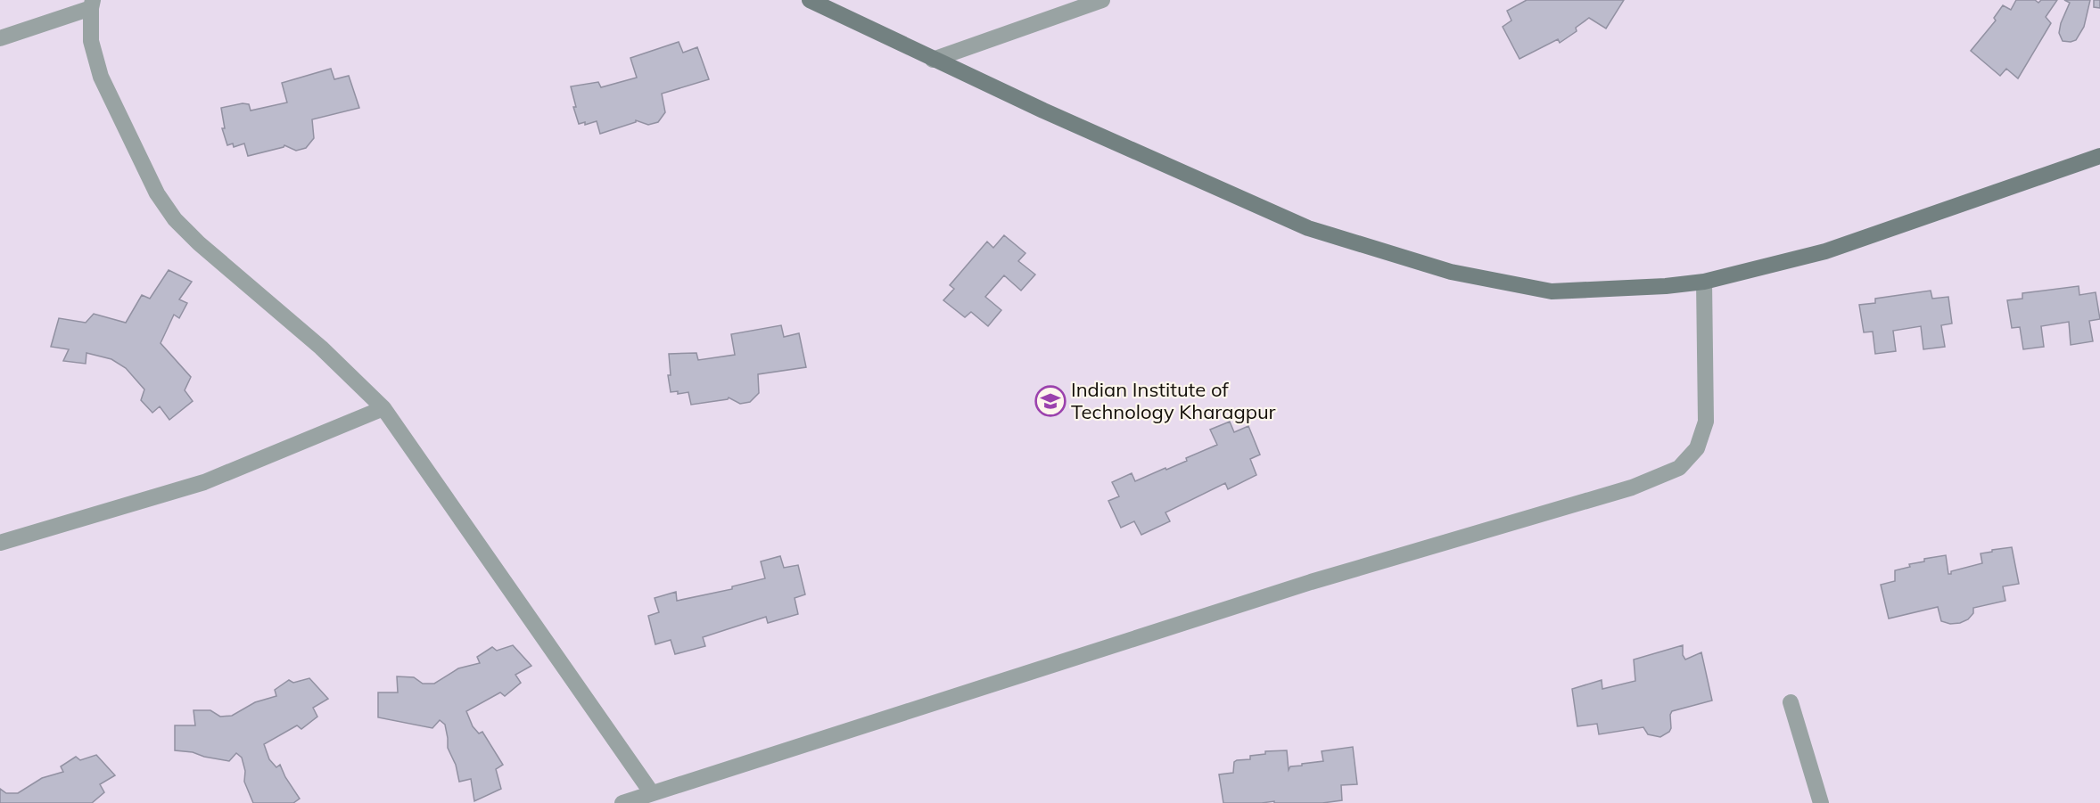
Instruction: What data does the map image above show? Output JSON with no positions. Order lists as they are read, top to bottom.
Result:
{
  "places": {
    "school or university": ["Indian Institute of Technology Kharagpur"]
  }
}
